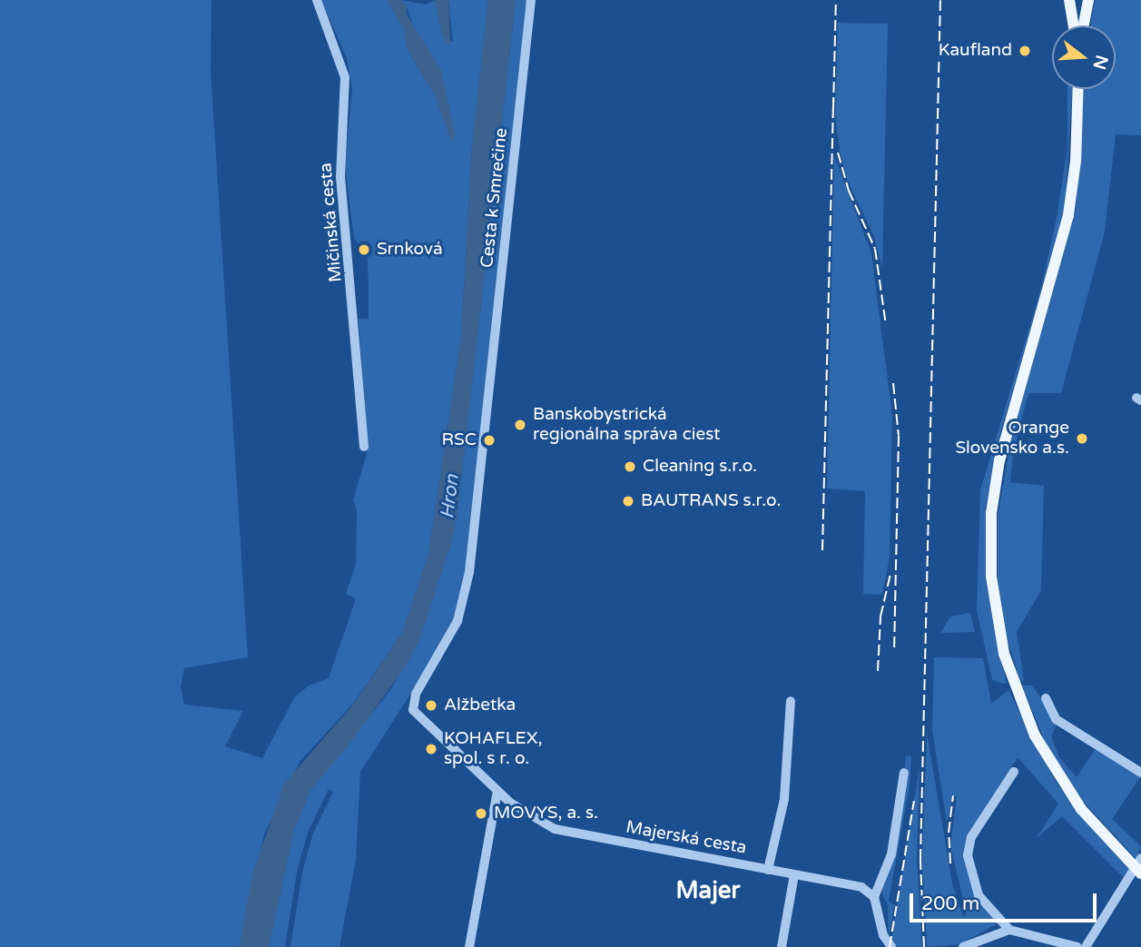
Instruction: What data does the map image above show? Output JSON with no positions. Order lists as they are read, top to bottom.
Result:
{
  "streets": {
    "street": ["Cesta k Smrečine", "Mičinská cesta", "Majerská cesta"]
  },
  "crossings": [
    ["Cesta k Smrečine", "Majerská cesta"]
  ],
  "districts": ["Majer"],
  "water": ["Hron"],
  "places": [
    "Kaufland",
    "Srnková",
    "Banskobystrická regionálna správa ciest",
    "Orange Slovensko a.s.",
    "RSC",
    "Cleaning s.r.o.",
    "BAUTRANS s.r.o.",
    "Alžbetka",
    "KOHAFLEX, spol. s r. o.",
    "MOVYS, a. s."
  ],
  "scale_bar": "200 m",
  "north": "right"
}
